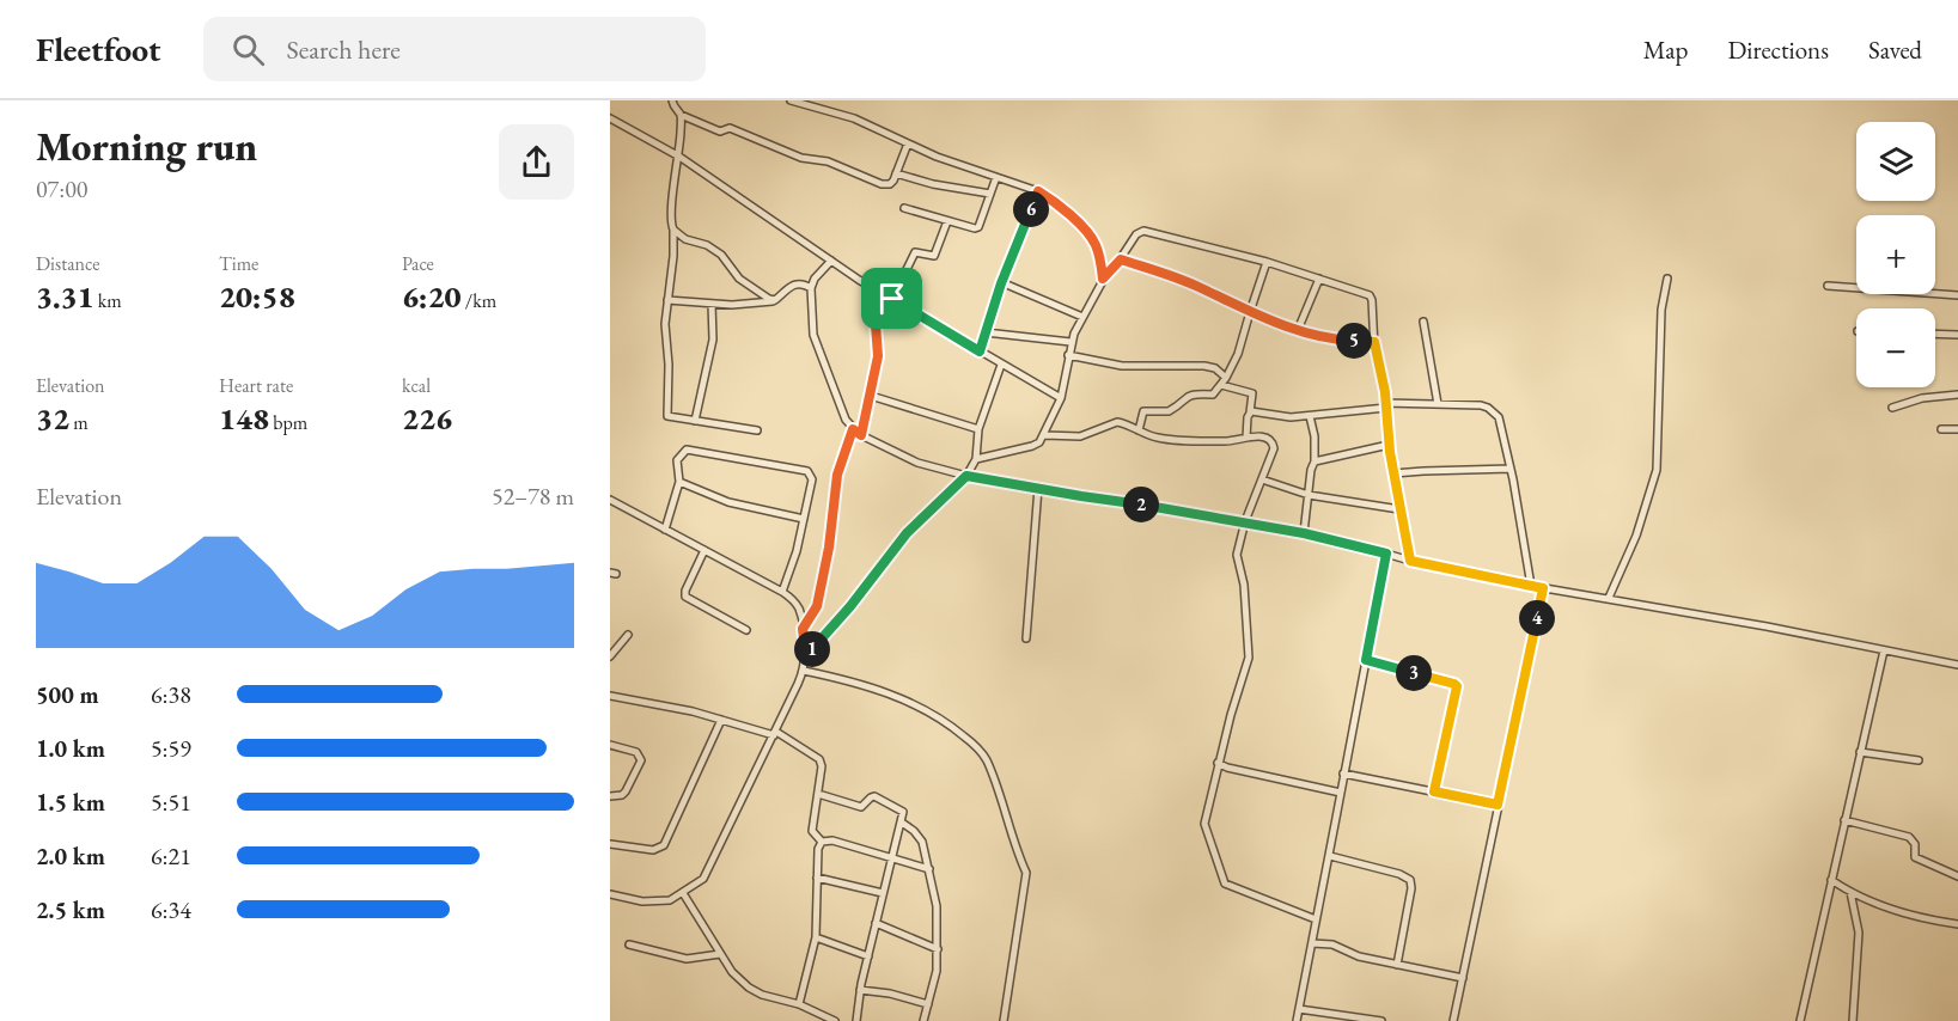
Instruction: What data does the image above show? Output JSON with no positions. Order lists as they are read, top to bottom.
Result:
{
  "page": {
    "header": "Fleetfoot",
    "search": "Search here",
    "nav": ["Map", "Directions", "Saved"],
    "heading": ["Morning run", "07:00"],
    "map_buttons": ["+", "−"],
    "pins": [
      "6",
      "5",
      "2",
      "4",
      "1",
      "3"
    ],
    "stats": [
      ["Distance", "3.31 km"],
      ["Time", "20:58"],
      ["Pace", "6:20 /km"],
      ["Elevation", "32 m"],
      ["Heart rate", "148 bpm"],
      ["kcal", "226"]
    ],
    "chart": ["Elevation", "52–78 m"],
    "list": [
      {
        "name": "500 m",
        "note": "6:38"
      },
      {
        "name": "1.0 km",
        "note": "5:59"
      },
      {
        "name": "1.5 km",
        "note": "5:51"
      },
      {
        "name": "2.0 km",
        "note": "6:21"
      },
      {
        "name": "2.5 km",
        "note": "6:34"
      }
    ]
  }
}
